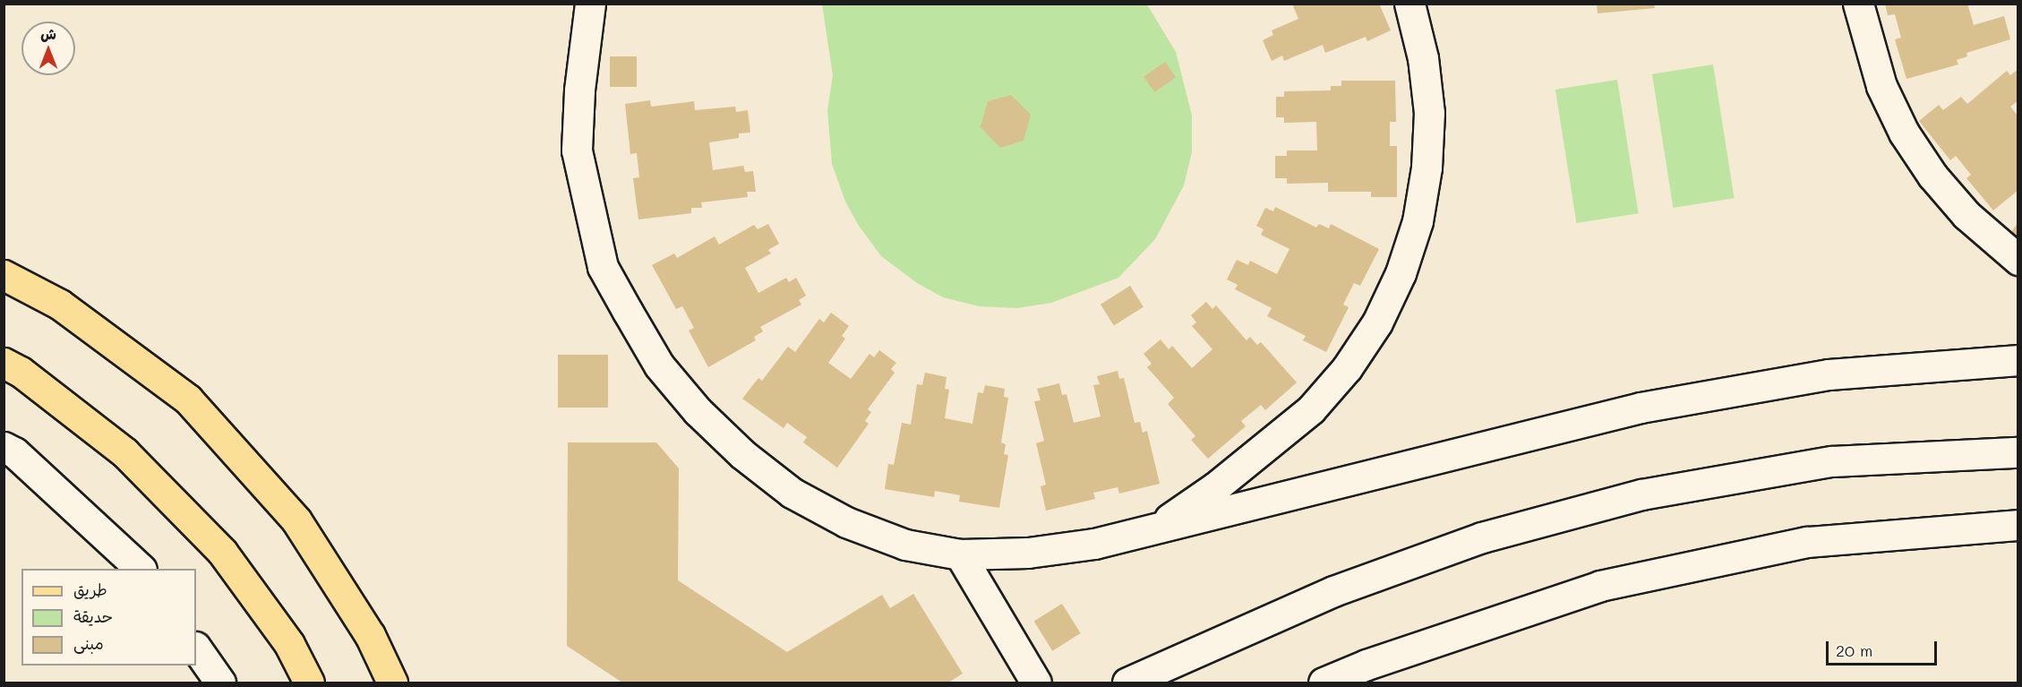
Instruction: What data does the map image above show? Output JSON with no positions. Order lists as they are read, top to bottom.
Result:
{
  "legend": ["طريق", "حديقة", "مبنى"],
  "scale_bar": "20 m",
  "north": "top"
}
